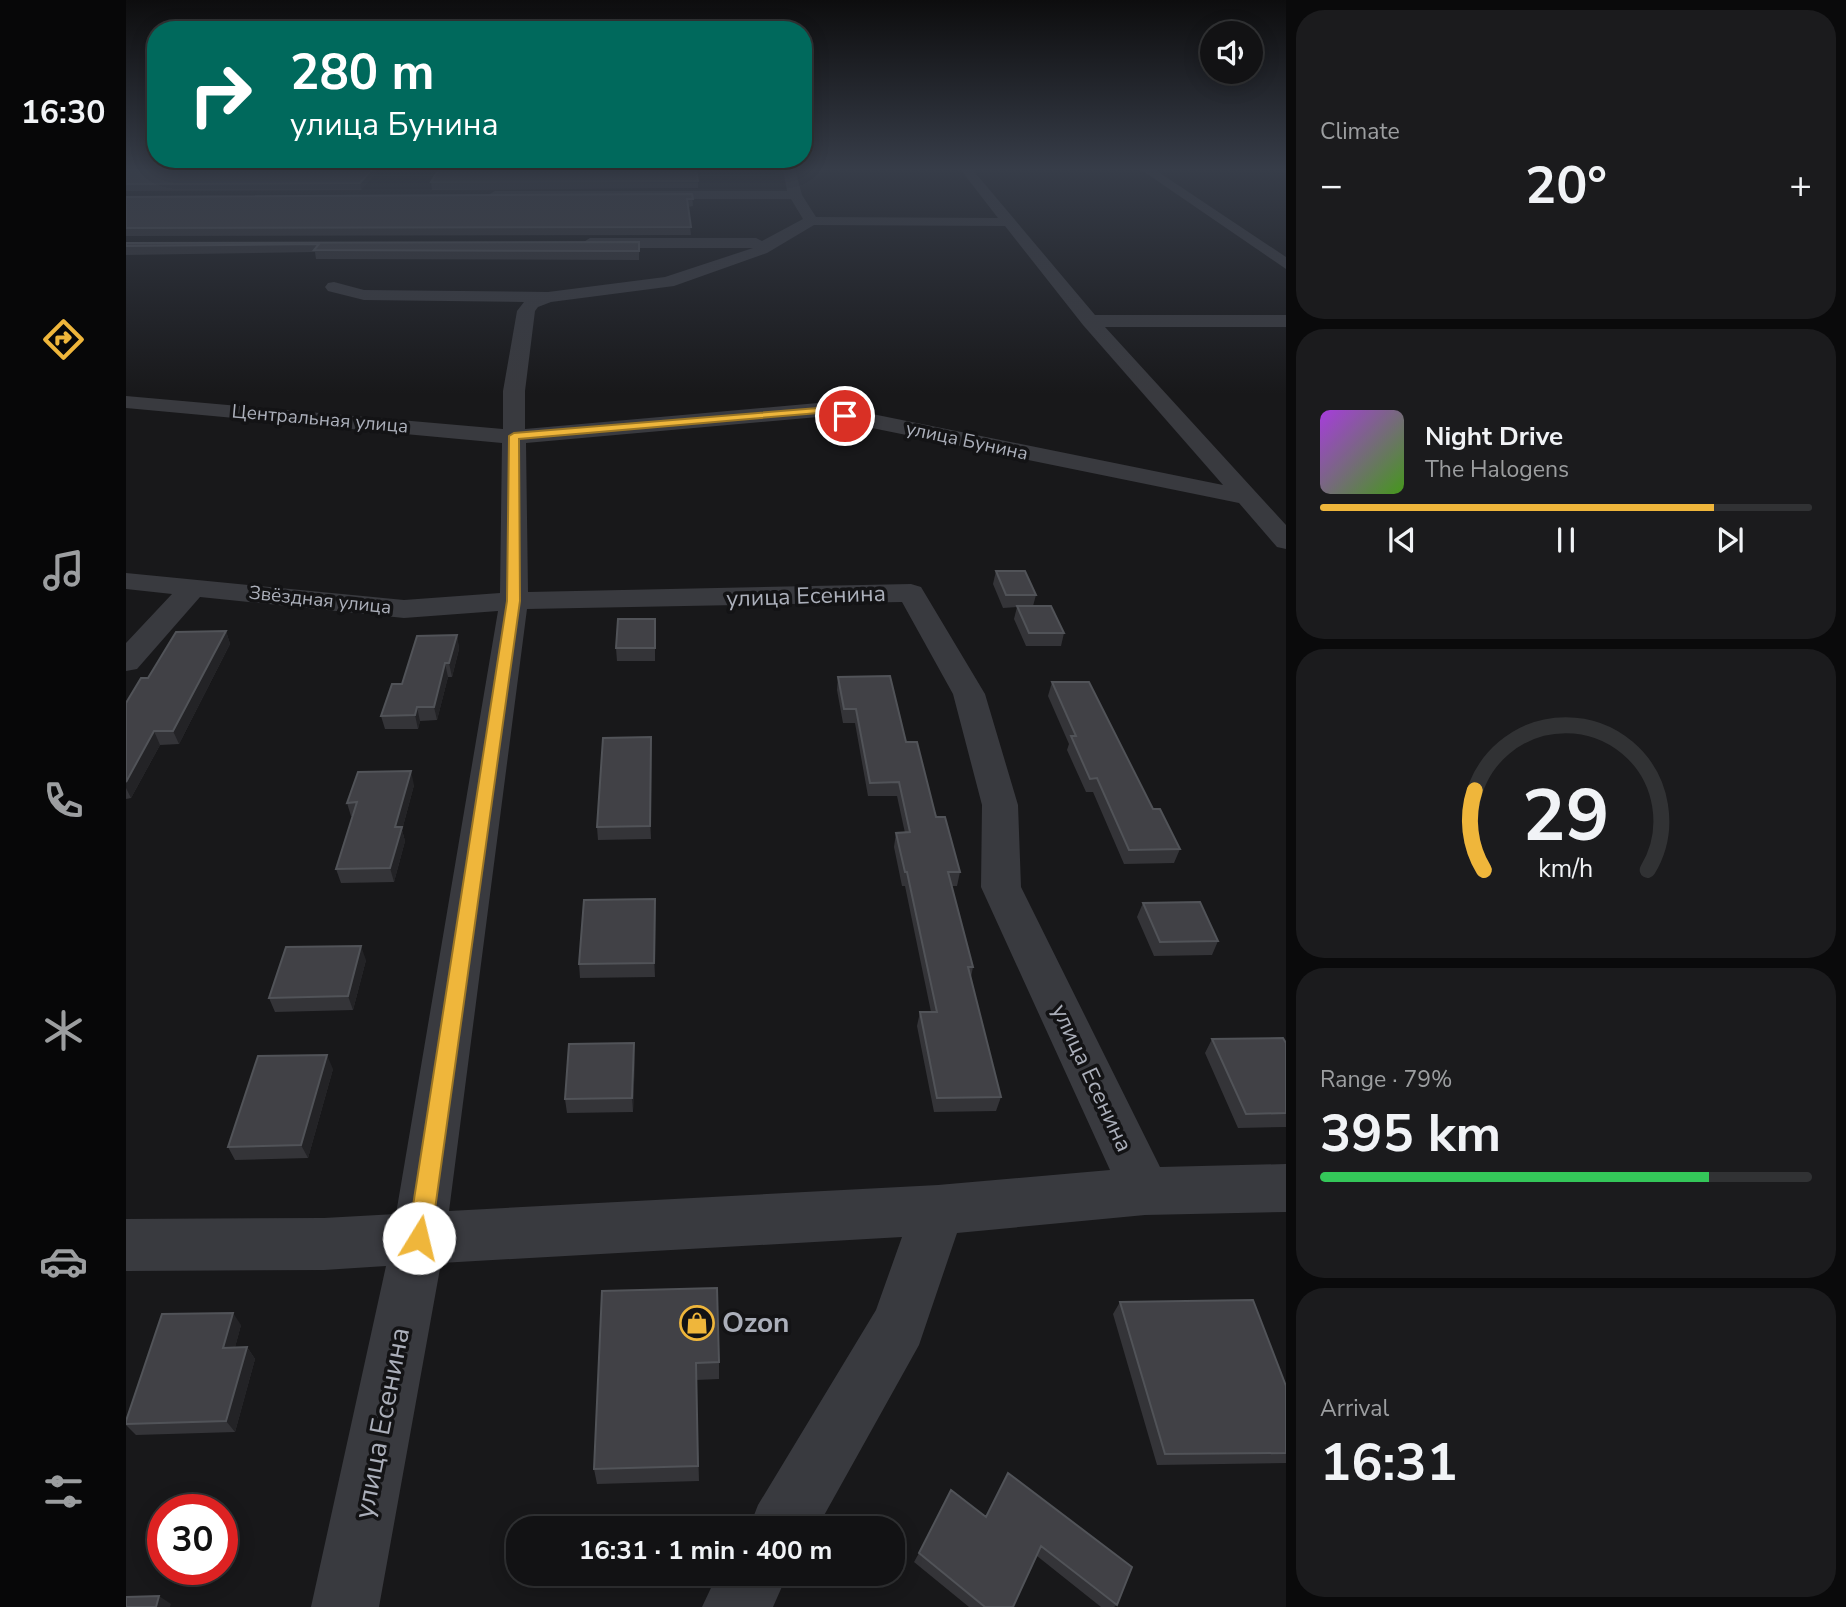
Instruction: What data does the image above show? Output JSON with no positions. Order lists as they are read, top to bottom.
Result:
{
  "streets": {
    "street": [
      "Центральная улица",
      "улица Бунина",
      "улица Есенина",
      "Звёздная улица"
    ]
  },
  "crossings": [
    ["Центральная улица", "улица Бунина"],
    ["Центральная улица", "улица Есенина"],
    ["улица Бунина", "улица Есенина"],
    ["улица Есенина", "Звёздная улица"]
  ],
  "places": {
    "shop": ["Ozon"]
  },
  "page": {
    "tabs": "16:30",
    "tile": [
      "Climate",
      ["Range · 79%", "395 km"],
      ["Arrival", "16:31"]
    ],
    "turn": ["280 m", "улица Бунина"],
    "heat": ["−", "20°", "+"],
    "song": ["Night Drive", "The Halogens"],
    "limit": "30",
    "trip": "16:31 · 1 min · 400 m",
    "gauge": ["29", "km/h"]
  }
}
